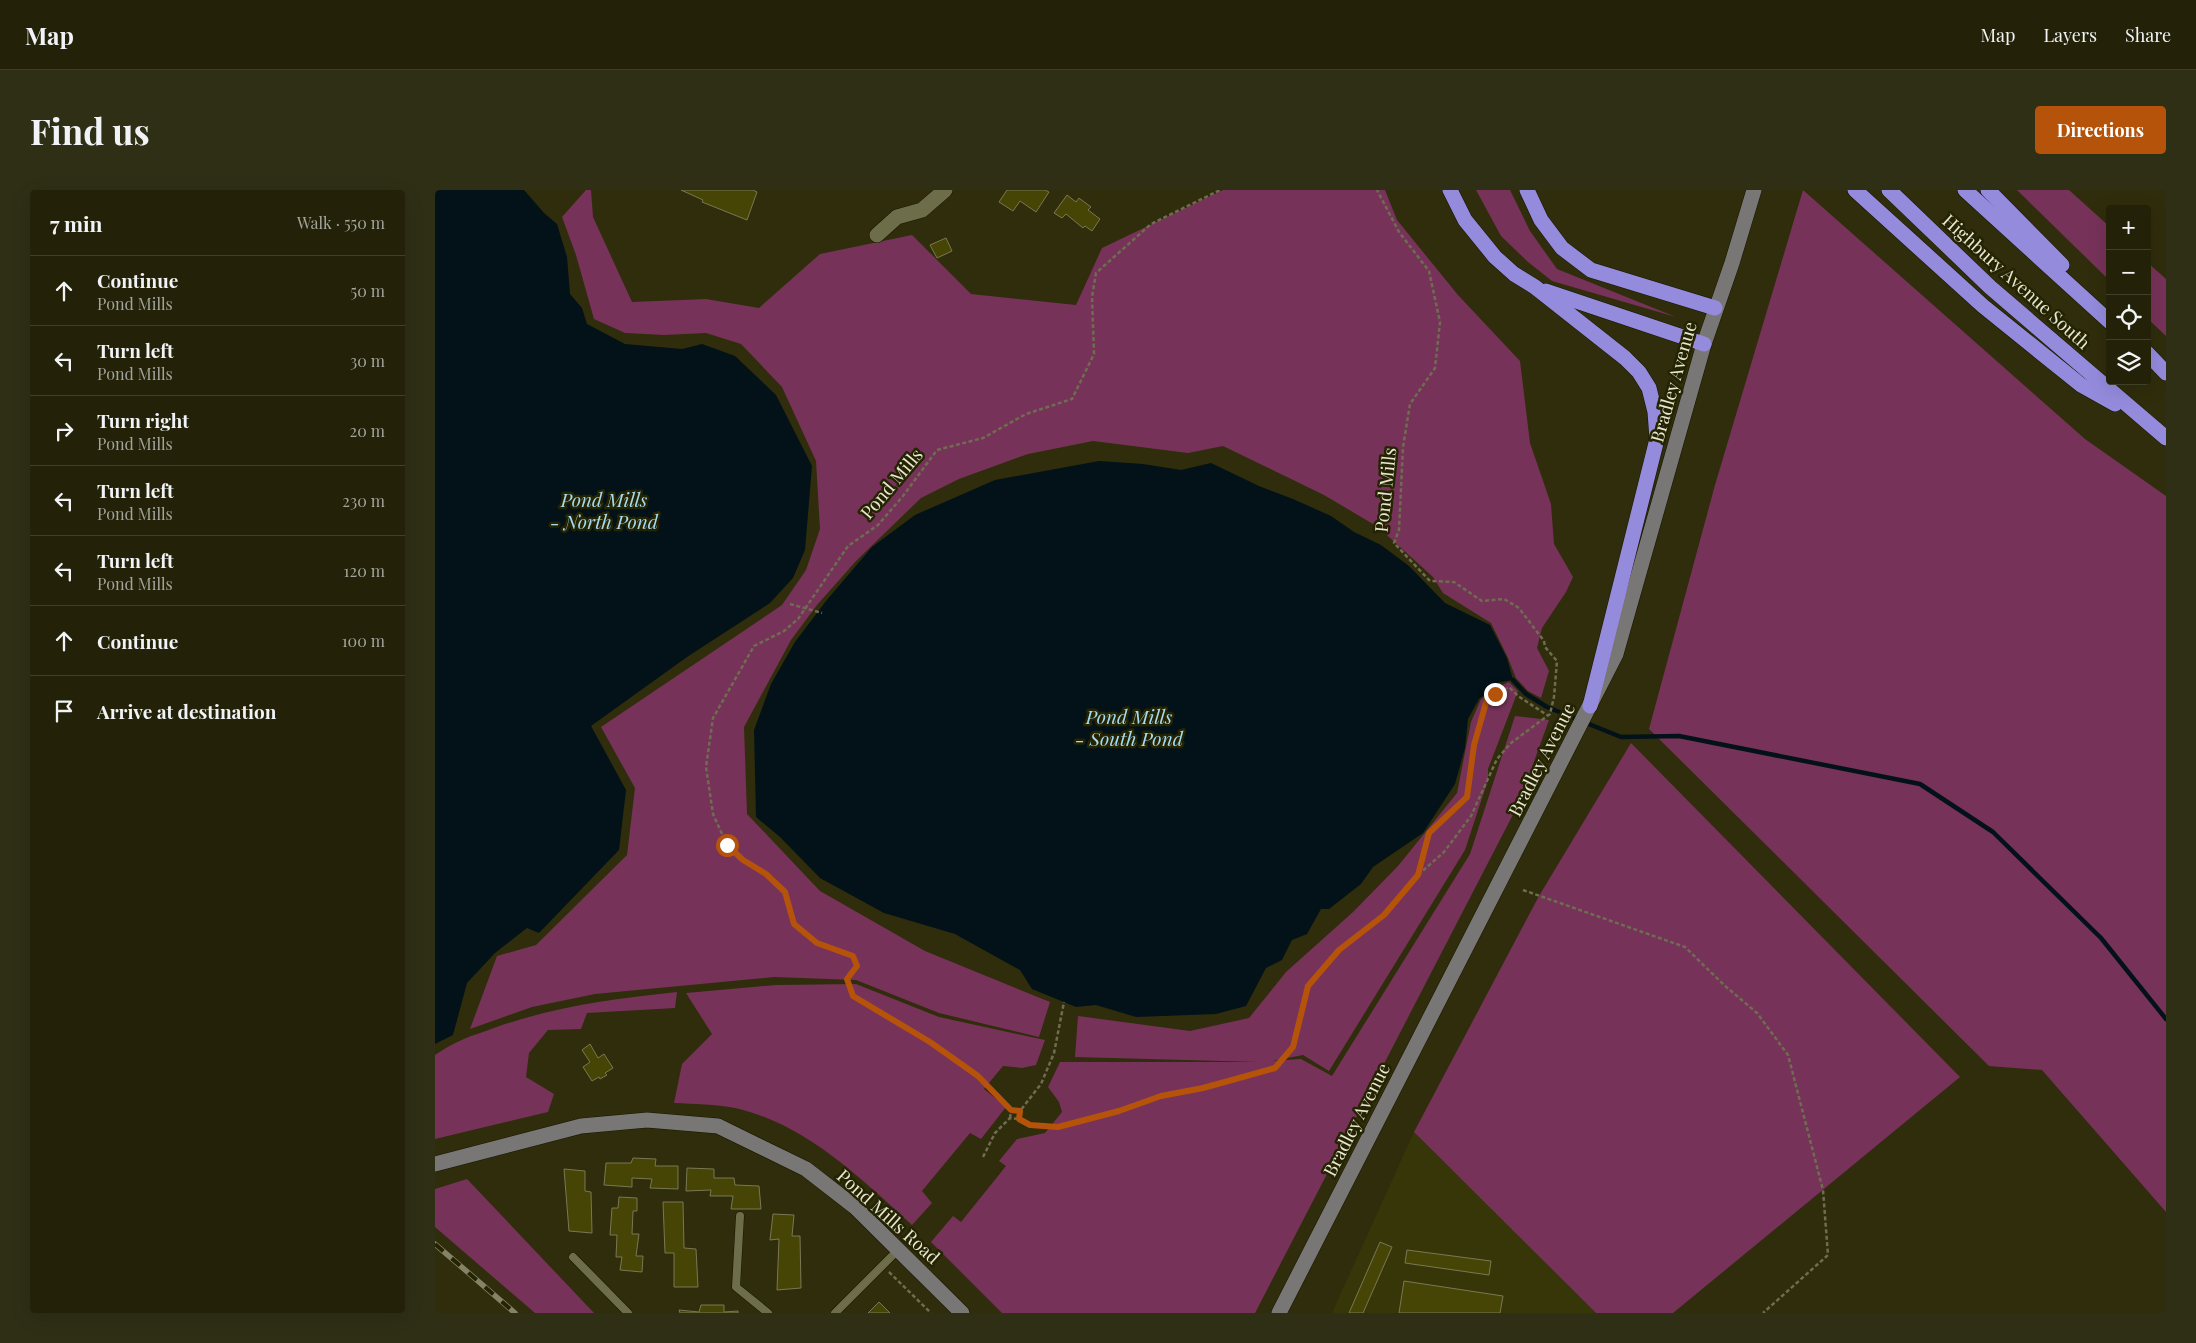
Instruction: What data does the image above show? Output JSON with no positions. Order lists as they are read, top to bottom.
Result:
{
  "streets": {
    "highway": ["Highbury Avenue South"],
    "main road": ["Bradley Avenue", "Pond Mills Road"],
    "path": ["Pond Mills"]
  },
  "water": ["Pond Mills - North Pond", "Pond Mills - South Pond"],
  "page": {
    "header": "Map",
    "nav": ["Map", "Layers", "Share"],
    "buttons": "Directions",
    "title": "Find us",
    "heading": ["7 min", "Walk · 550 m"],
    "map_buttons": ["+", "−"],
    "list": [
      ["Continue", "Pond Mills", "50 m"],
      ["Turn left", "Pond Mills", "30 m"],
      ["Turn right", "Pond Mills", "20 m"],
      ["Turn left", "Pond Mills", "230 m"],
      ["Turn left", "Pond Mills", "120 m"],
      ["Continue", "100 m"],
      "Arrive at destination"
    ]
  }
}
